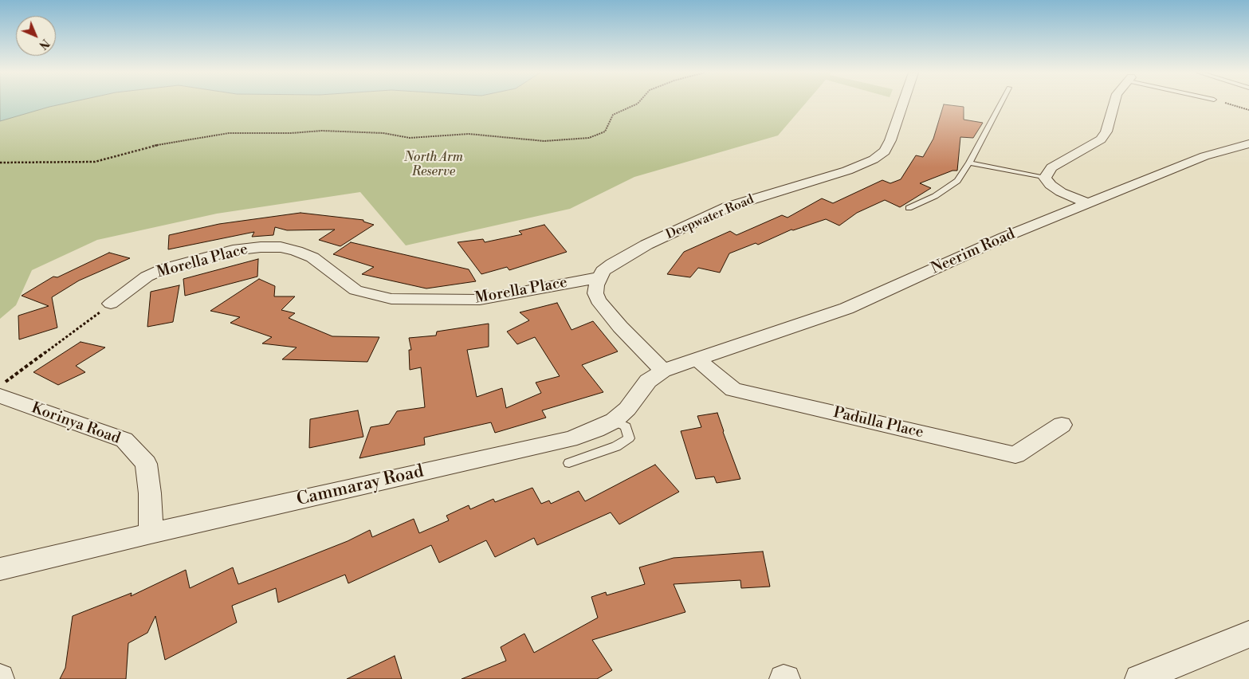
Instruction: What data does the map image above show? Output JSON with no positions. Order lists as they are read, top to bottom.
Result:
{
  "streets": {
    "street": [
      "Deepwater Road",
      "Neerim Road",
      "Morella Place",
      "Padulla Place",
      "Korinya Road",
      "Cammaray Road"
    ]
  },
  "crossings": [
    ["Deepwater Road", "Morella Place"],
    ["Neerim Road", "Padulla Place"],
    ["Neerim Road", "Cammaray Road"],
    ["Padulla Place", "Cammaray Road"],
    ["Korinya Road", "Cammaray Road"]
  ],
  "parks": ["North Arm Reserve"],
  "north": "bottom right"
}
